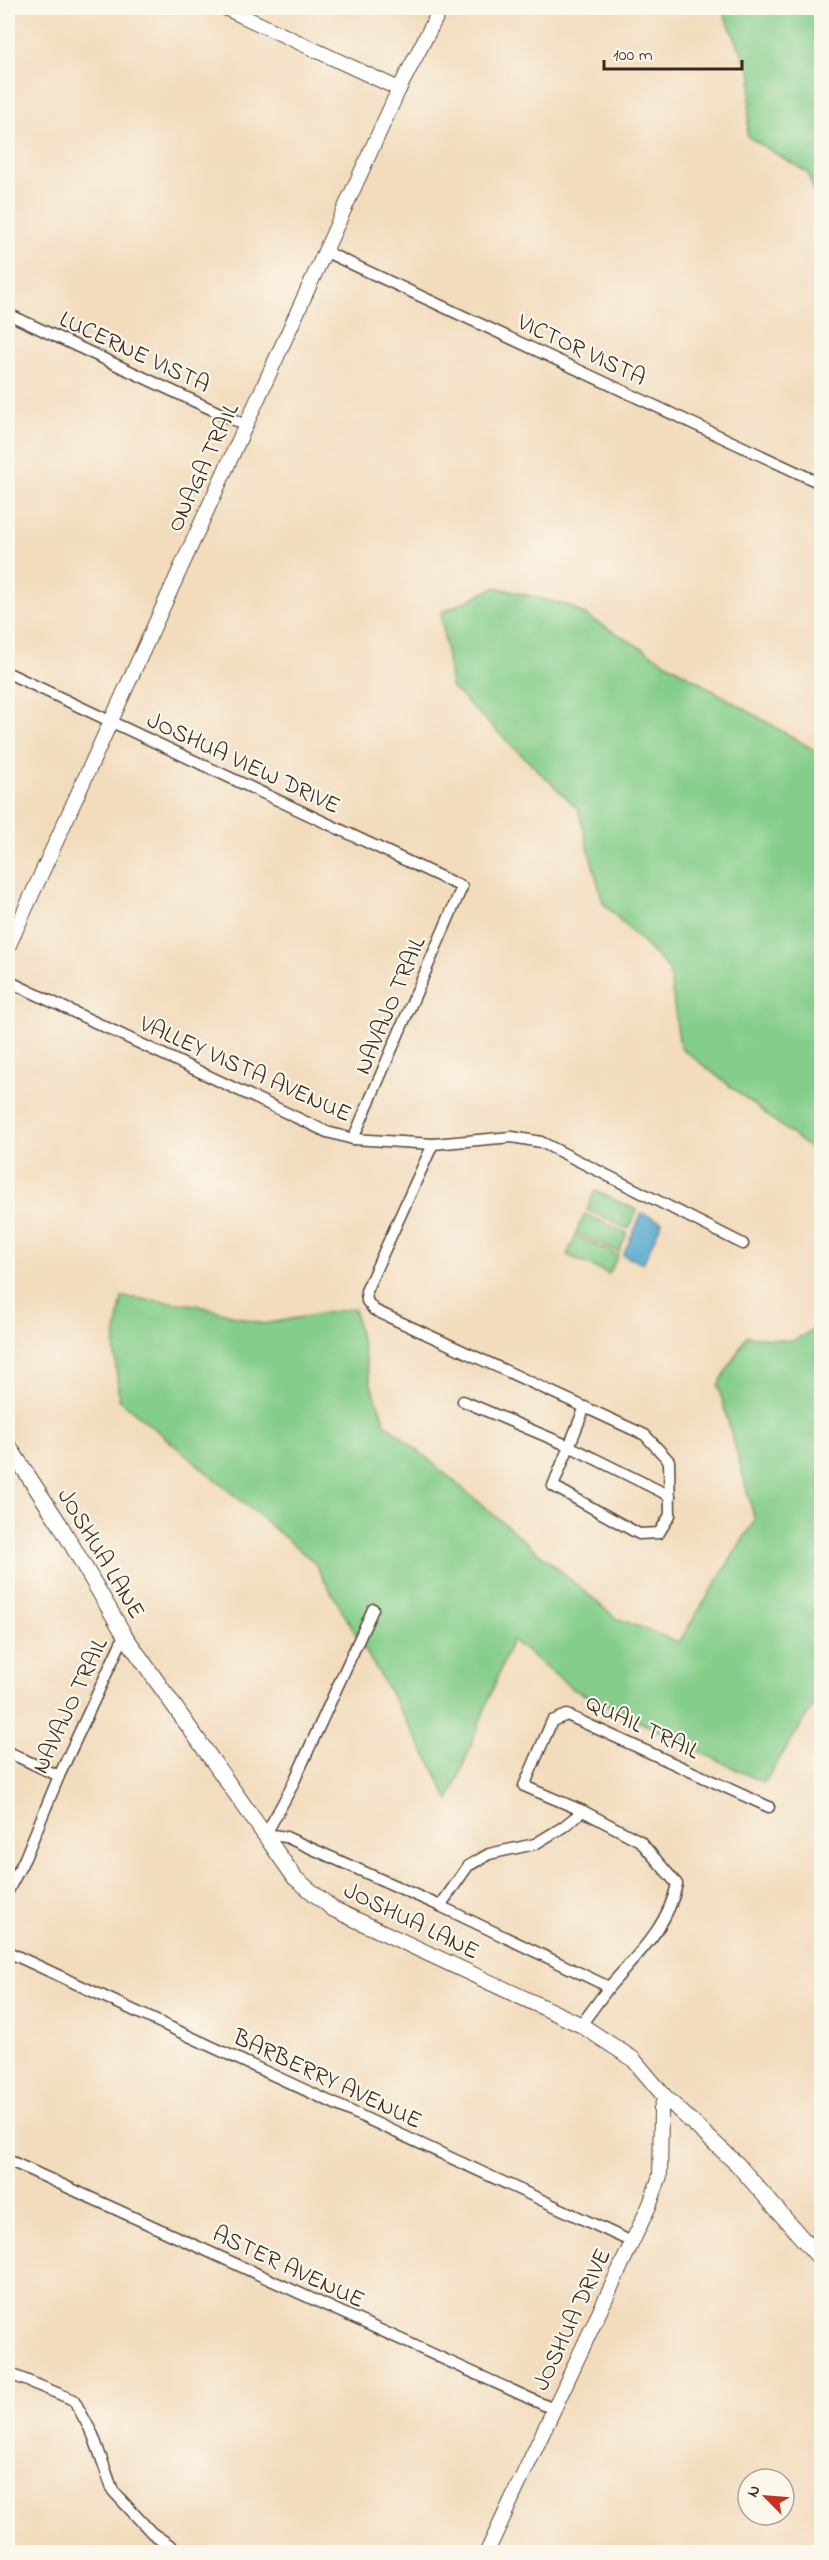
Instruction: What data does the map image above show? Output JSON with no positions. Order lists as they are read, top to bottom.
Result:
{
  "streets": {
    "main road": ["JOSHUA LANE"],
    "street": [
      "VICTOR VISTA",
      "LUCERNE VISTA",
      "ONAGA TRAIL",
      "JOSHUA VIEW DRIVE",
      "NAVAJO TRAIL",
      "VALLEY VISTA AVENUE",
      "QUAIL TRAIL",
      "BARBERRY AVENUE",
      "ASTER AVENUE",
      "JOSHUA DRIVE"
    ]
  },
  "crossings": [
    ["VICTOR VISTA", "ONAGA TRAIL"],
    ["LUCERNE VISTA", "ONAGA TRAIL"],
    ["ONAGA TRAIL", "JOSHUA VIEW DRIVE"],
    ["JOSHUA VIEW DRIVE", "NAVAJO TRAIL"],
    ["NAVAJO TRAIL", "VALLEY VISTA AVENUE"],
    ["NAVAJO TRAIL", "JOSHUA LANE"],
    ["JOSHUA LANE", "JOSHUA DRIVE"],
    ["BARBERRY AVENUE", "JOSHUA DRIVE"],
    ["ASTER AVENUE", "JOSHUA DRIVE"]
  ],
  "scale_bar": "100 m",
  "north": "top left"
}
